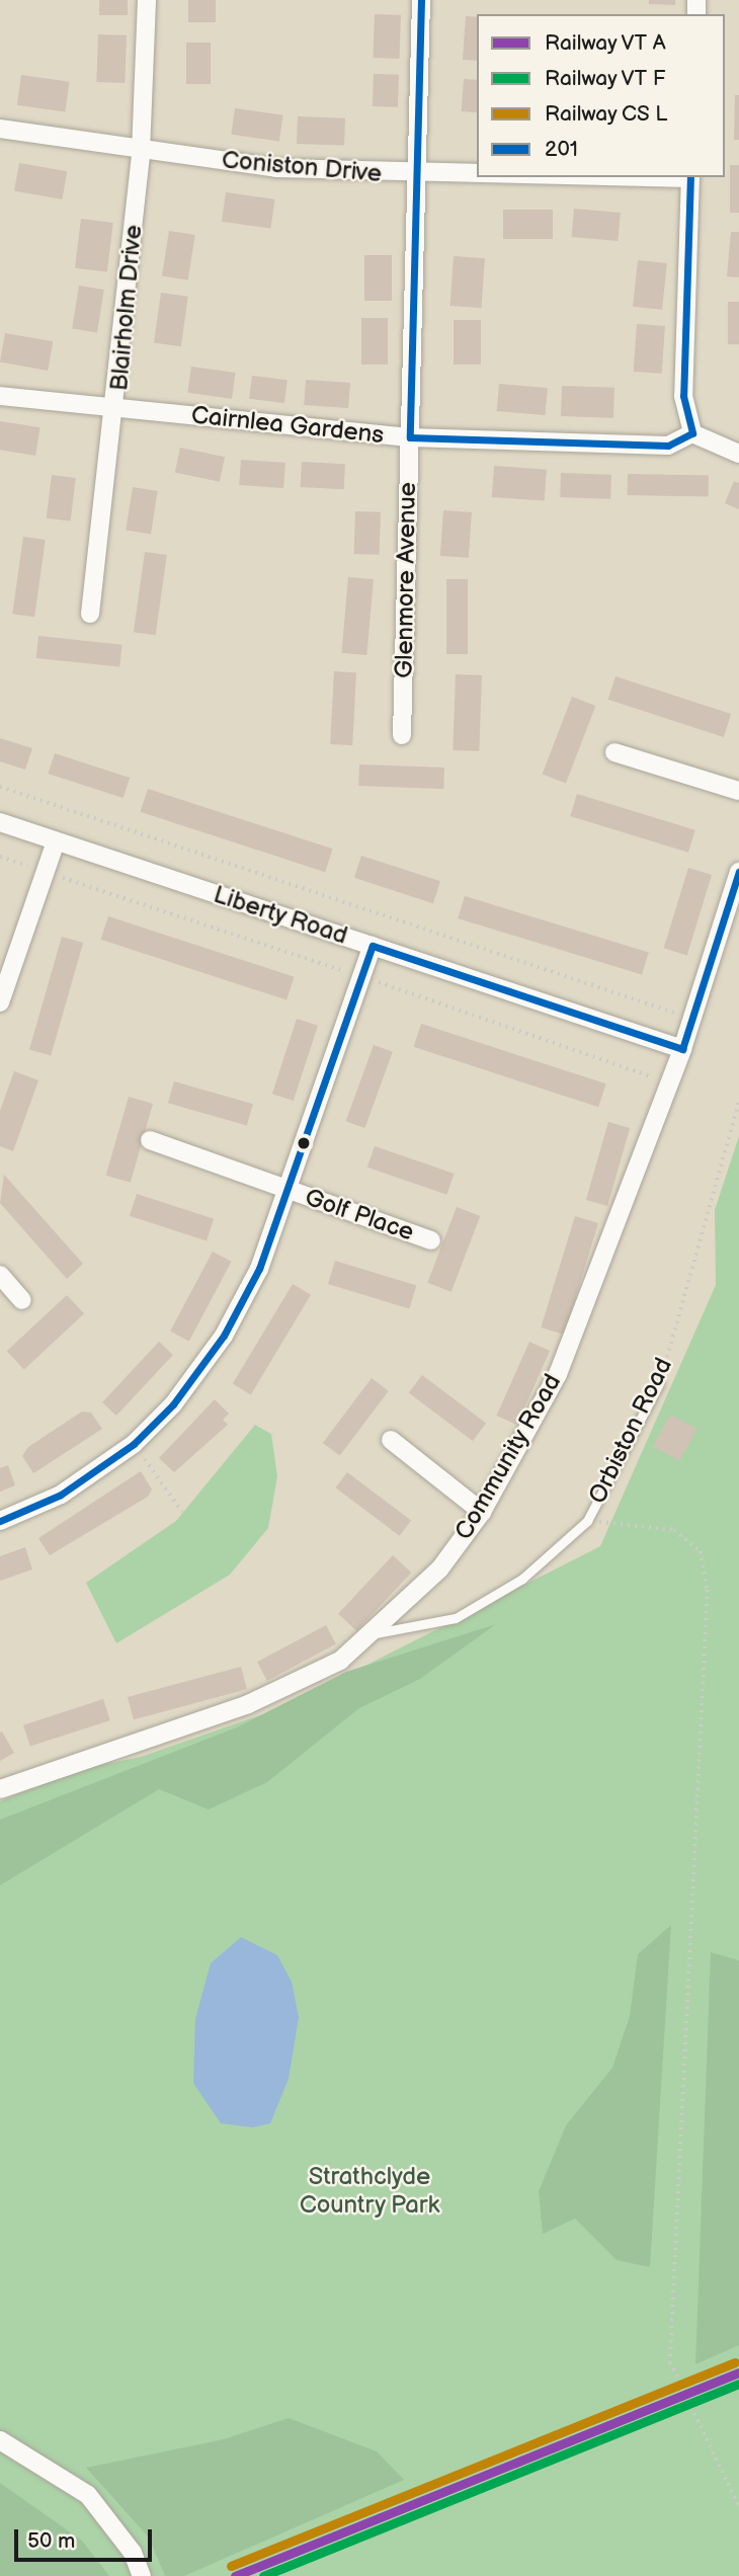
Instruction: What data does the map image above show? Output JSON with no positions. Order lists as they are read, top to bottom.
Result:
{
  "streets": {
    "street": [
      "Coniston Drive",
      "Blairholm Drive",
      "Cairnlea Gardens",
      "Glenmore Avenue",
      "Liberty Road",
      "Golf Place",
      "Community Road"
    ],
    "lane": ["Orbiston Road"]
  },
  "crossings": [
    ["Coniston Drive", "Blairholm Drive"],
    ["Coniston Drive", "Glenmore Avenue"],
    ["Blairholm Drive", "Cairnlea Gardens"],
    ["Cairnlea Gardens", "Glenmore Avenue"],
    ["Liberty Road", "Community Road"],
    ["Orbiston Road", "Community Road"]
  ],
  "parks": ["Strathclyde Country Park"],
  "lines": ["transit line 201"],
  "legend": [
    "Railway VT A",
    "Railway VT F",
    "Railway CS L",
    "201"
  ],
  "scale_bar": "50 m"
}
